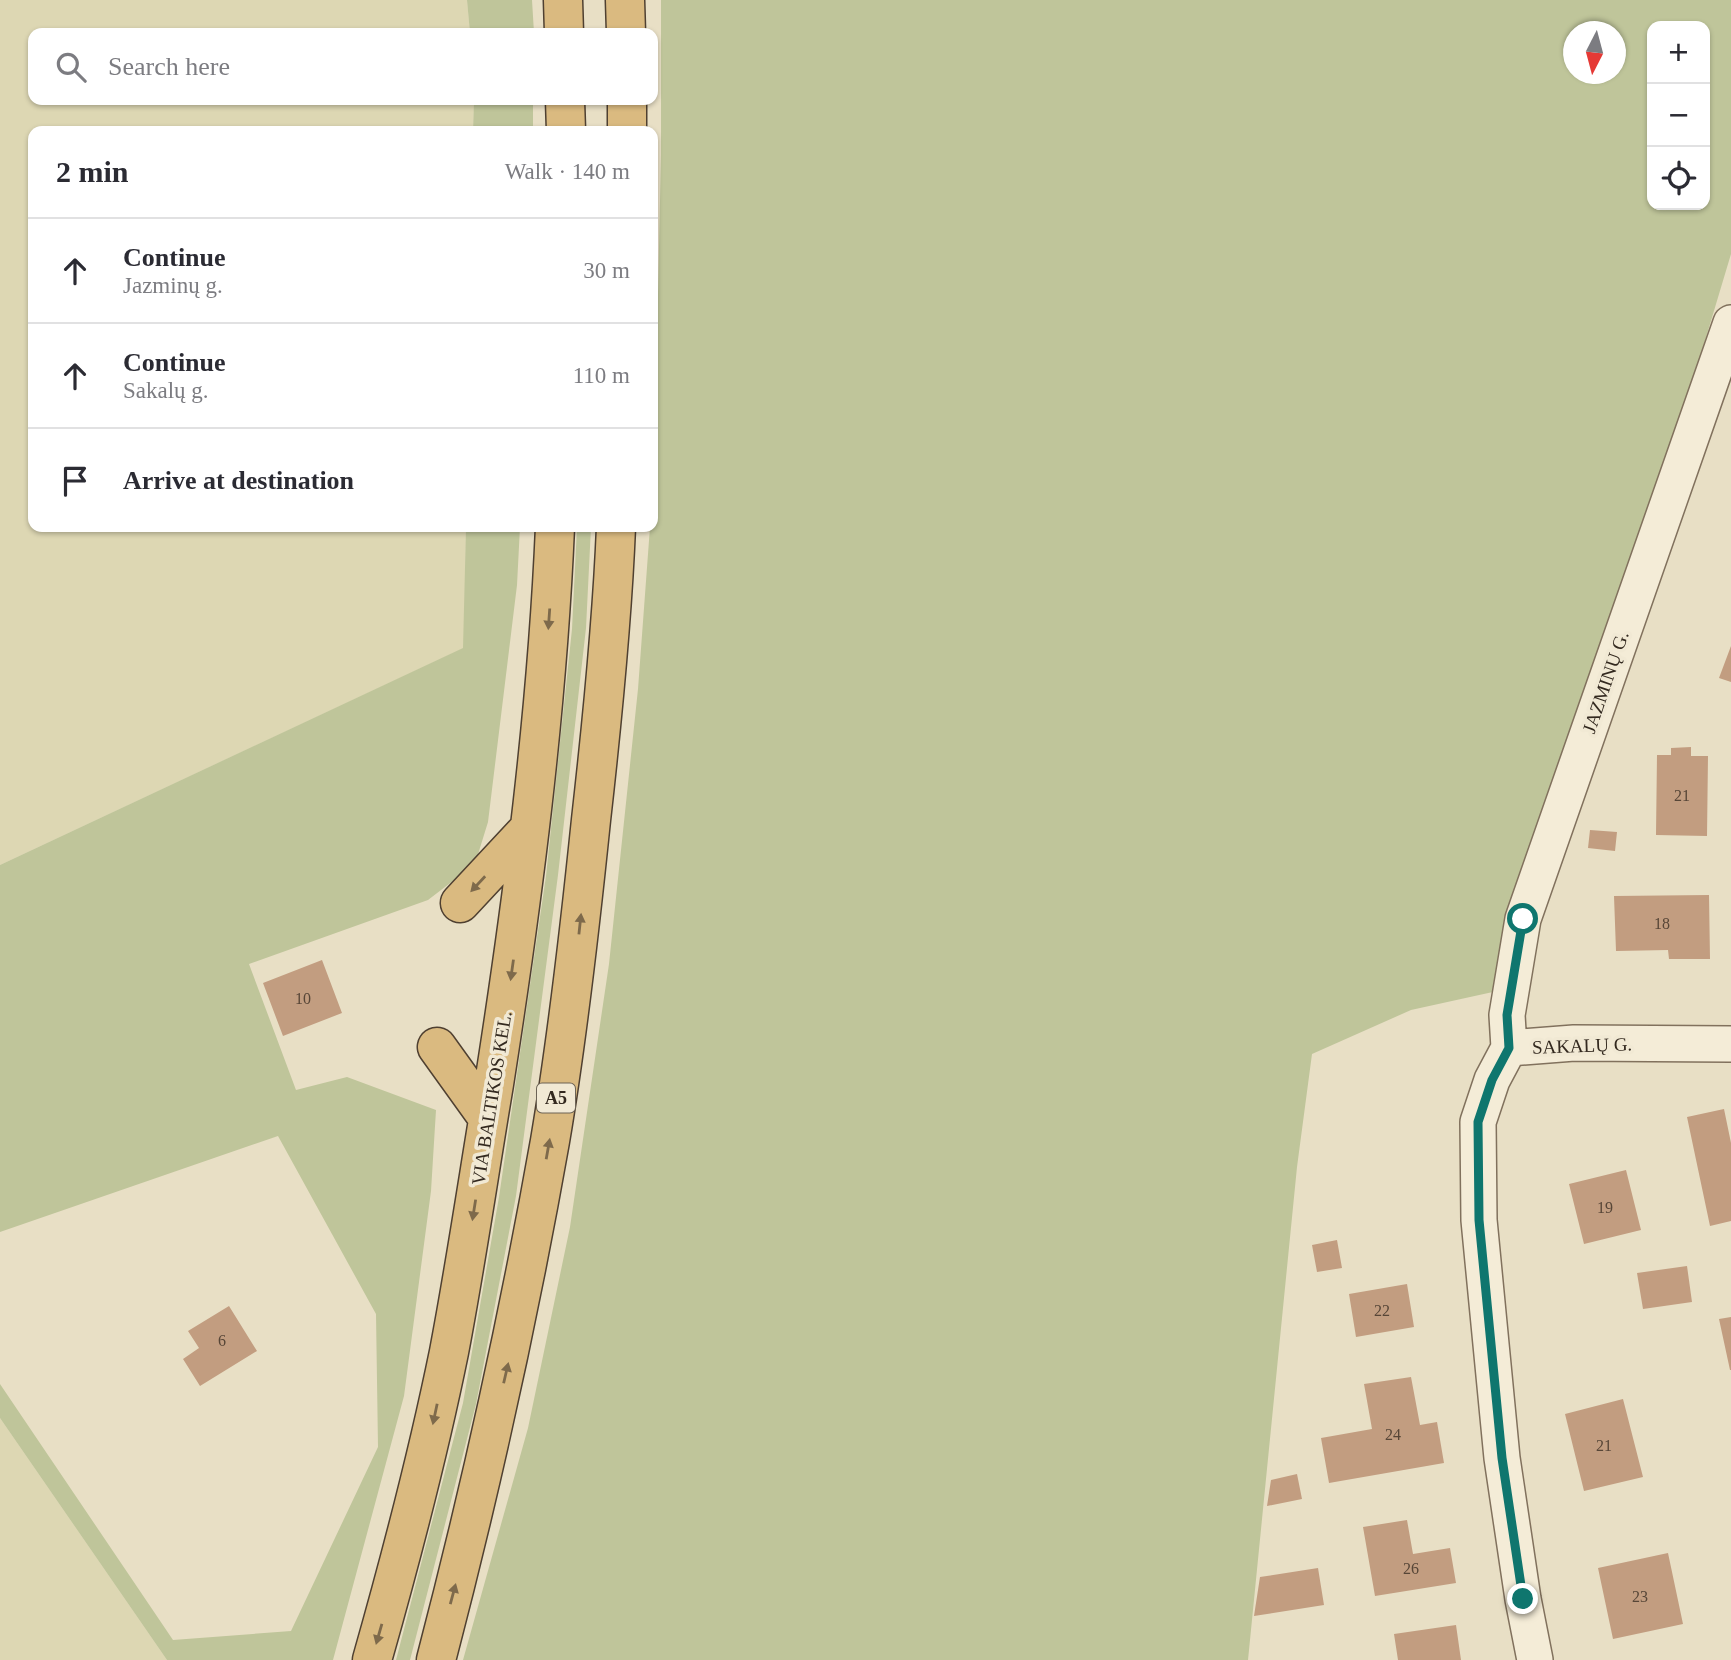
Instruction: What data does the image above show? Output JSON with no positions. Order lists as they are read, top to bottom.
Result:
{
  "streets": {
    "highway": ["VIA BALTIKOS KEL.", "A5"],
    "street": ["JAZMINŲ G.", "SAKALŲ G."]
  },
  "crossings": [
    ["JAZMINŲ G.", "SAKALŲ G."]
  ],
  "house_numbers": [
    "21",
    "18",
    "10",
    "19",
    "22",
    "6",
    "24",
    "21",
    "26",
    "23"
  ],
  "north": "bottom",
  "page": {
    "map_buttons": ["+", "−"],
    "search": "Search here",
    "heading": ["2 min", "Walk · 140 m"],
    "list": [
      ["Continue", "Jazminų g.", "30 m"],
      ["Continue", "Sakalų g.", "110 m"],
      "Arrive at destination"
    ]
  }
}
